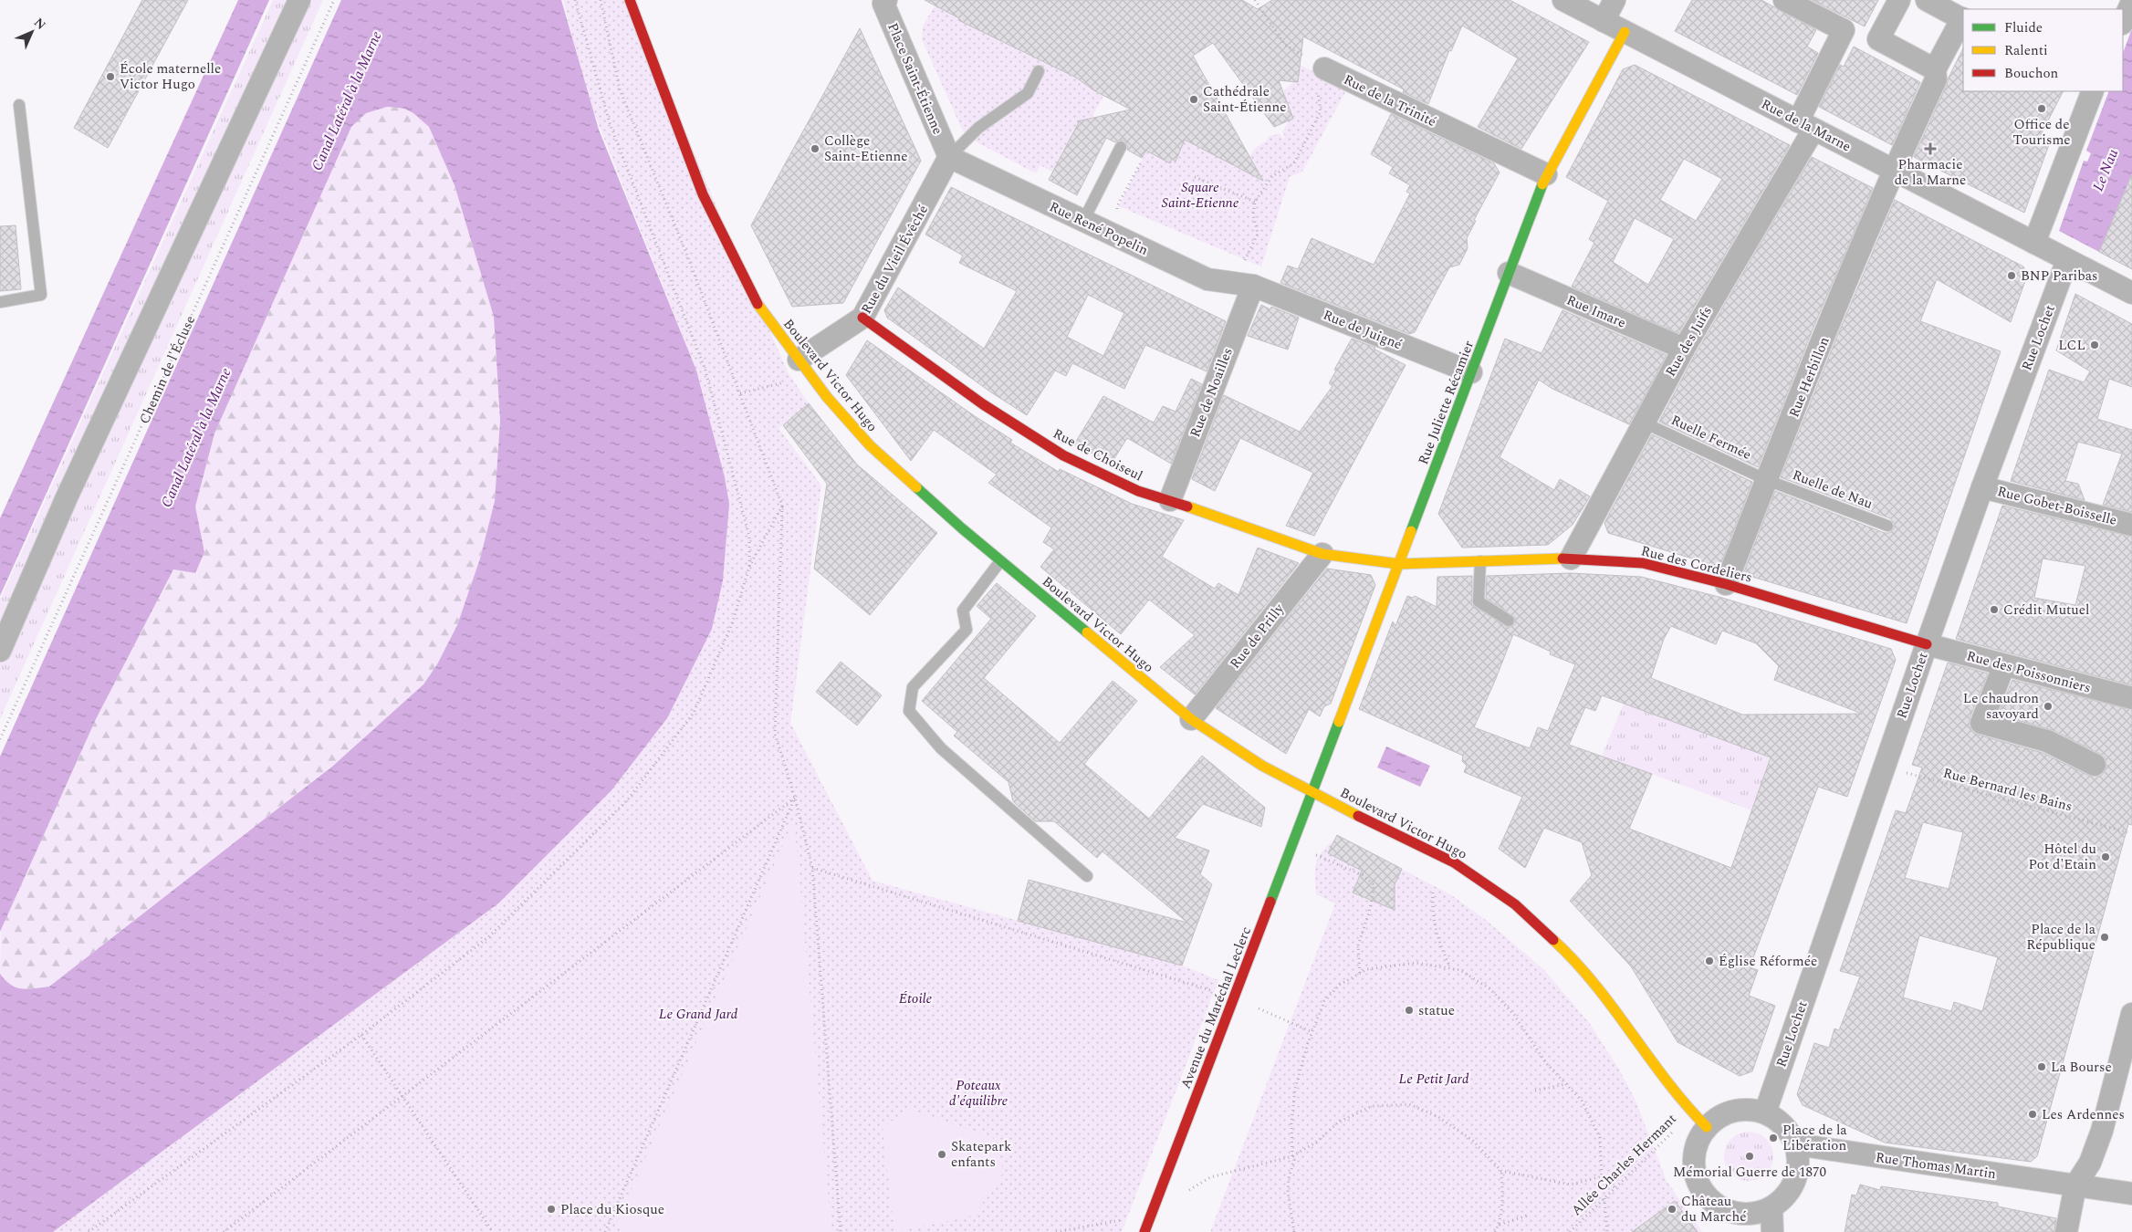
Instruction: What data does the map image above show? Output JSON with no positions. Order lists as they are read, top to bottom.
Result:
{
  "streets": {
    "street": [
      "Place Saint-Étienne",
      "Rue de la Trinité",
      "Rue de la Marne",
      "Rue René Popelin",
      "Rue du Vieil Évêché",
      "Rue Imare",
      "Rue de Juigné",
      "Rue Lochet",
      "Rue des Juifs",
      "Boulevard Victor Hugo",
      "Rue Herbillon",
      "Rue de Noailles",
      "Rue Juliette Récamier",
      "Rue de Choiseul",
      "Rue Gobet-Boisselle",
      "Rue des Cordeliers",
      "Rue de Prilly",
      "Rue des Poissonniers",
      "Avenue du Maréchal Leclerc",
      "Rue Thomas Martin"
    ],
    "lane": ["Ruelle Fermée", "Ruelle de Nau"],
    "path": ["Chemin de l'Écluse", "Rue Bernard les Bains", "Allée Charles Hermant"]
  },
  "crossings": [
    ["Place Saint-Étienne", "Rue René Popelin"],
    ["Place Saint-Étienne", "Rue du Vieil Évêché"],
    ["Rue de la Trinité", "Rue Juliette Récamier"],
    ["Rue de la Marne", "Rue Lochet"],
    ["Rue de la Marne", "Rue des Juifs"],
    ["Rue de la Marne", "Rue Herbillon"],
    ["Rue de la Marne", "Rue Juliette Récamier"],
    ["Rue René Popelin", "Rue du Vieil Évêché"],
    ["Rue René Popelin", "Rue de Juigné"],
    ["Rue René Popelin", "Rue de Noailles"],
    ["Rue du Vieil Évêché", "Boulevard Victor Hugo"],
    ["Rue du Vieil Évêché", "Rue de Choiseul"],
    ["Rue Imare", "Rue des Juifs"],
    ["Rue Imare", "Rue Juliette Récamier"],
    ["Rue de Juigné", "Rue de Noailles"],
    ["Rue de Juigné", "Rue Juliette Récamier"],
    ["Rue Lochet", "Boulevard Victor Hugo"],
    ["Rue Lochet", "Rue Gobet-Boisselle"],
    ["Rue Lochet", "Rue des Cordeliers"],
    ["Rue Lochet", "Rue des Poissonniers"],
    ["Rue Lochet", "Rue Bernard les Bains"],
    ["Rue Lochet", "Allée Charles Hermant"],
    ["Rue Lochet", "Rue Thomas Martin"],
    ["Rue des Juifs", "Ruelle Fermée"],
    ["Rue des Juifs", "Rue des Cordeliers"],
    ["Boulevard Victor Hugo", "Rue Juliette Récamier"],
    ["Boulevard Victor Hugo", "Rue de Prilly"],
    ["Boulevard Victor Hugo", "Avenue du Maréchal Leclerc"],
    ["Boulevard Victor Hugo", "Allée Charles Hermant"],
    ["Boulevard Victor Hugo", "Rue Thomas Martin"],
    ["Rue Herbillon", "Ruelle Fermée"],
    ["Rue Herbillon", "Ruelle de Nau"],
    ["Rue Herbillon", "Rue des Cordeliers"],
    ["Rue de Noailles", "Rue de Choiseul"],
    ["Rue Juliette Récamier", "Rue de Choiseul"],
    ["Rue Juliette Récamier", "Rue des Cordeliers"],
    ["Rue Juliette Récamier", "Avenue du Maréchal Leclerc"],
    ["Ruelle Fermée", "Ruelle de Nau"],
    ["Rue de Choiseul", "Rue des Cordeliers"],
    ["Rue de Choiseul", "Rue de Prilly"],
    ["Rue des Cordeliers", "Rue des Poissonniers"],
    ["Allée Charles Hermant", "Rue Thomas Martin"]
  ],
  "water": ["Canal Latéral à la Marne", "Le Nau"],
  "parks": [
    "Square Saint-Etienne",
    "Étoile",
    "Le Grand Jard",
    "Le Petit Jard",
    "Poteaux d'équilibre"
  ],
  "places": {
    "other": [
      "École maternelle Victor Hugo",
      "Cathédrale Saint-Étienne",
      "Office de Tourisme",
      "Collège Saint-Etienne",
      "BNP Paribas",
      "LCL",
      "Crédit Mutuel",
      "Le chaudron savoyard",
      "Hôtel du Pot d'Etain",
      "Place de la République",
      "Église Réformée",
      "statue",
      "La Bourse",
      "Les Ardennes",
      "Place de la Libération",
      "Skatepark enfants",
      "Mémorial Guerre de 1870",
      "Place du Kiosque",
      "Château du Marché"
    ],
    "health": ["Pharmacie de la Marne"]
  },
  "legend": ["Fluide", "Ralenti", "Bouchon"],
  "north": "top right"
}
